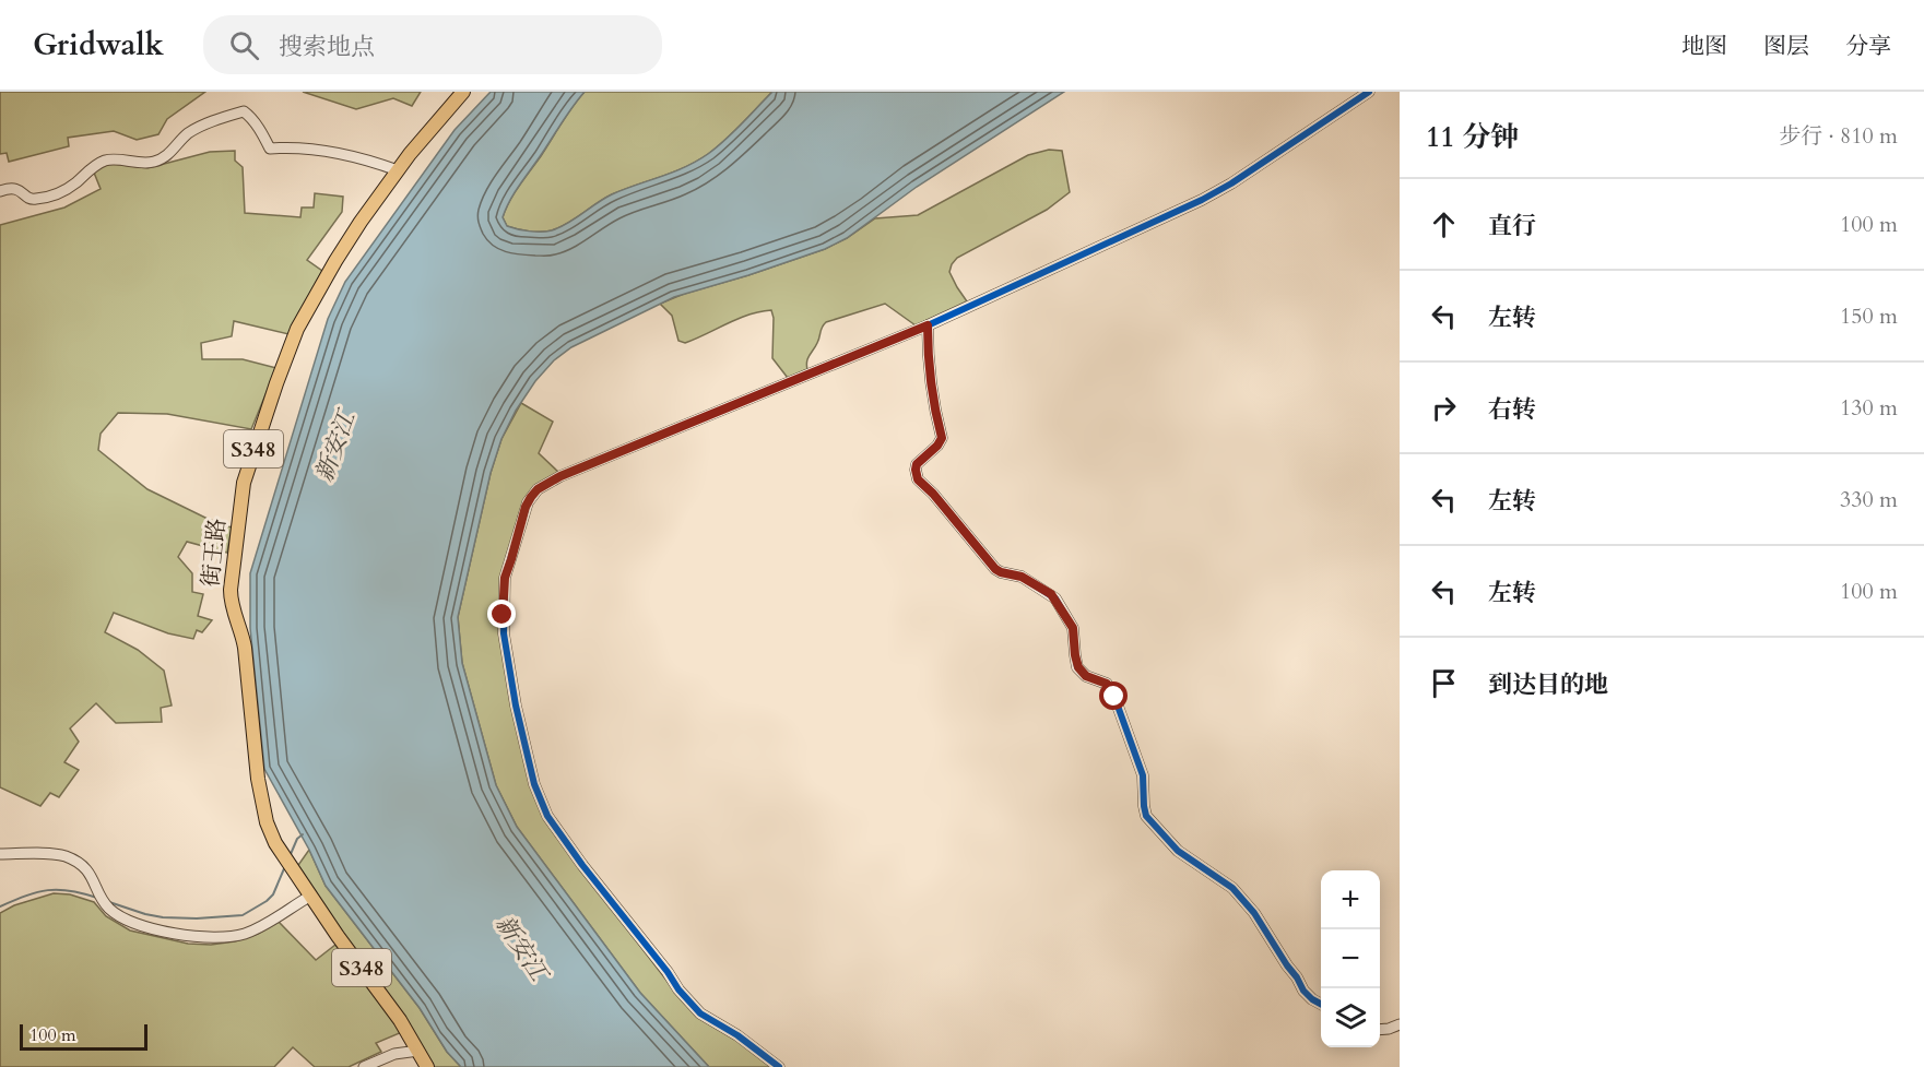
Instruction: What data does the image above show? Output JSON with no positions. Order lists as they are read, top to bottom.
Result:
{
  "streets": {
    "main road": ["S348", "街王路"]
  },
  "water": ["新安江"],
  "scale_bar": "100 m",
  "page": {
    "header": "Gridwalk",
    "search": "搜索地点",
    "nav": ["地图", "图层", "分享"],
    "heading": ["11 分钟", "步行 · 810 m"],
    "list": [
      ["直行", "100 m"],
      ["左转", "150 m"],
      ["右转", "130 m"],
      ["左转", "330 m"],
      ["左转", "100 m"],
      "到达目的地"
    ],
    "map_buttons": ["+", "−"],
    "scale": "100 m"
  }
}
